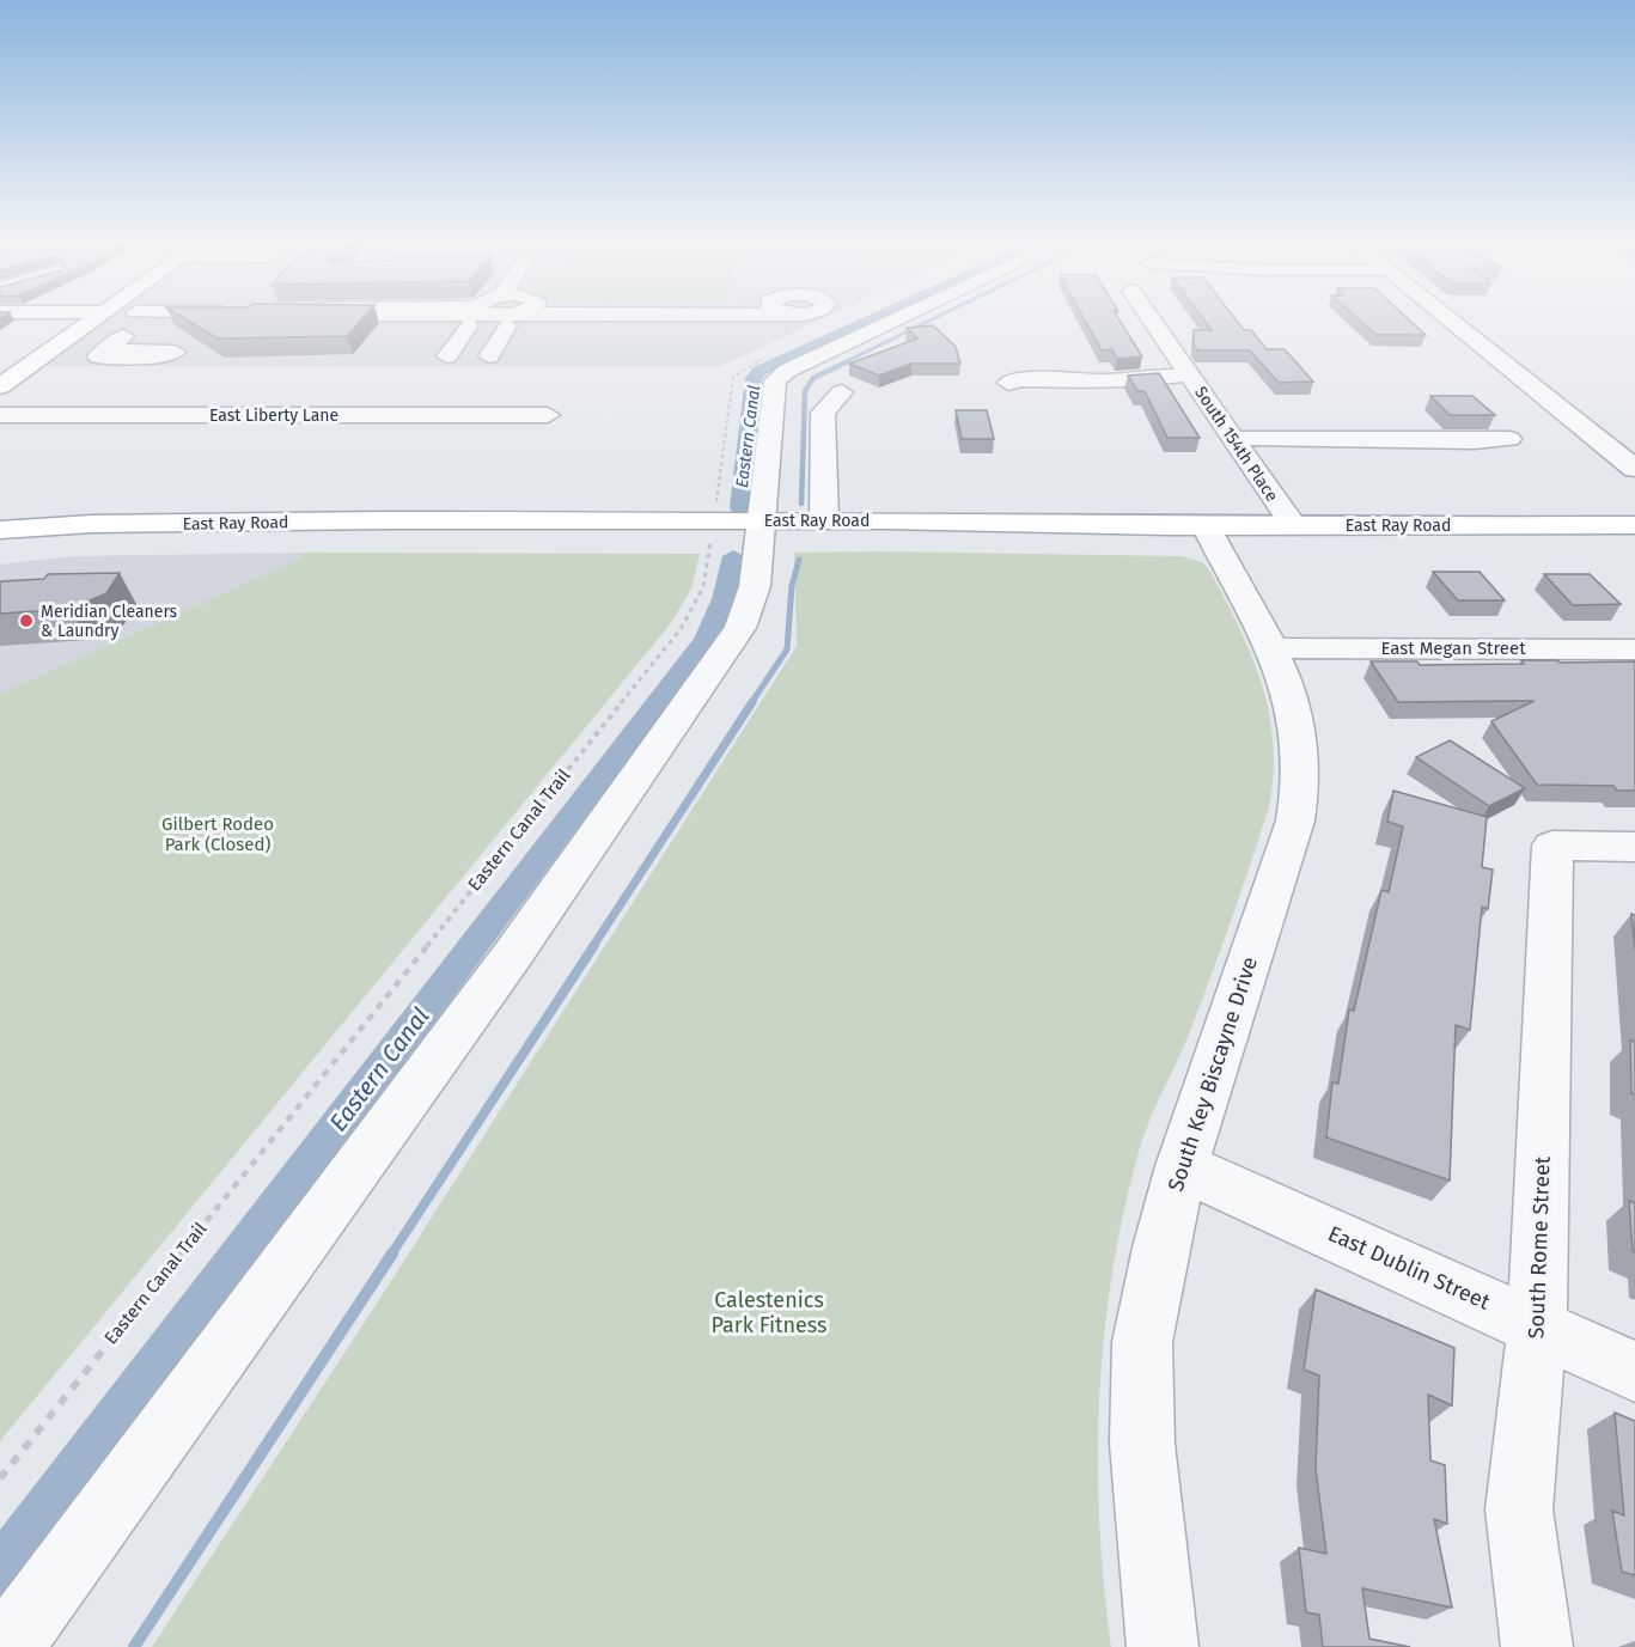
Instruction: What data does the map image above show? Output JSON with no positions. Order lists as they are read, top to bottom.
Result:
{
  "streets": {
    "main road": ["East Ray Road"],
    "street": [
      "East Liberty Lane",
      "South 154th Place",
      "East Megan Street",
      "South Key Biscayne Drive",
      "South Rome Street",
      "East Dublin Street"
    ],
    "path": ["Eastern Canal Trail"]
  },
  "crossings": [
    ["South 154th Place", "East Ray Road"],
    ["East Ray Road", "Eastern Canal Trail"],
    ["East Ray Road", "South Key Biscayne Drive"],
    ["East Megan Street", "South Key Biscayne Drive"],
    ["South Key Biscayne Drive", "East Dublin Street"],
    ["South Rome Street", "East Dublin Street"]
  ],
  "water": ["Eastern Canal"],
  "parks": ["Gilbert Rodeo Park (Closed)", "Calestenics Park Fitness"],
  "places": ["Meridian Cleaners & Laundry"]
}
